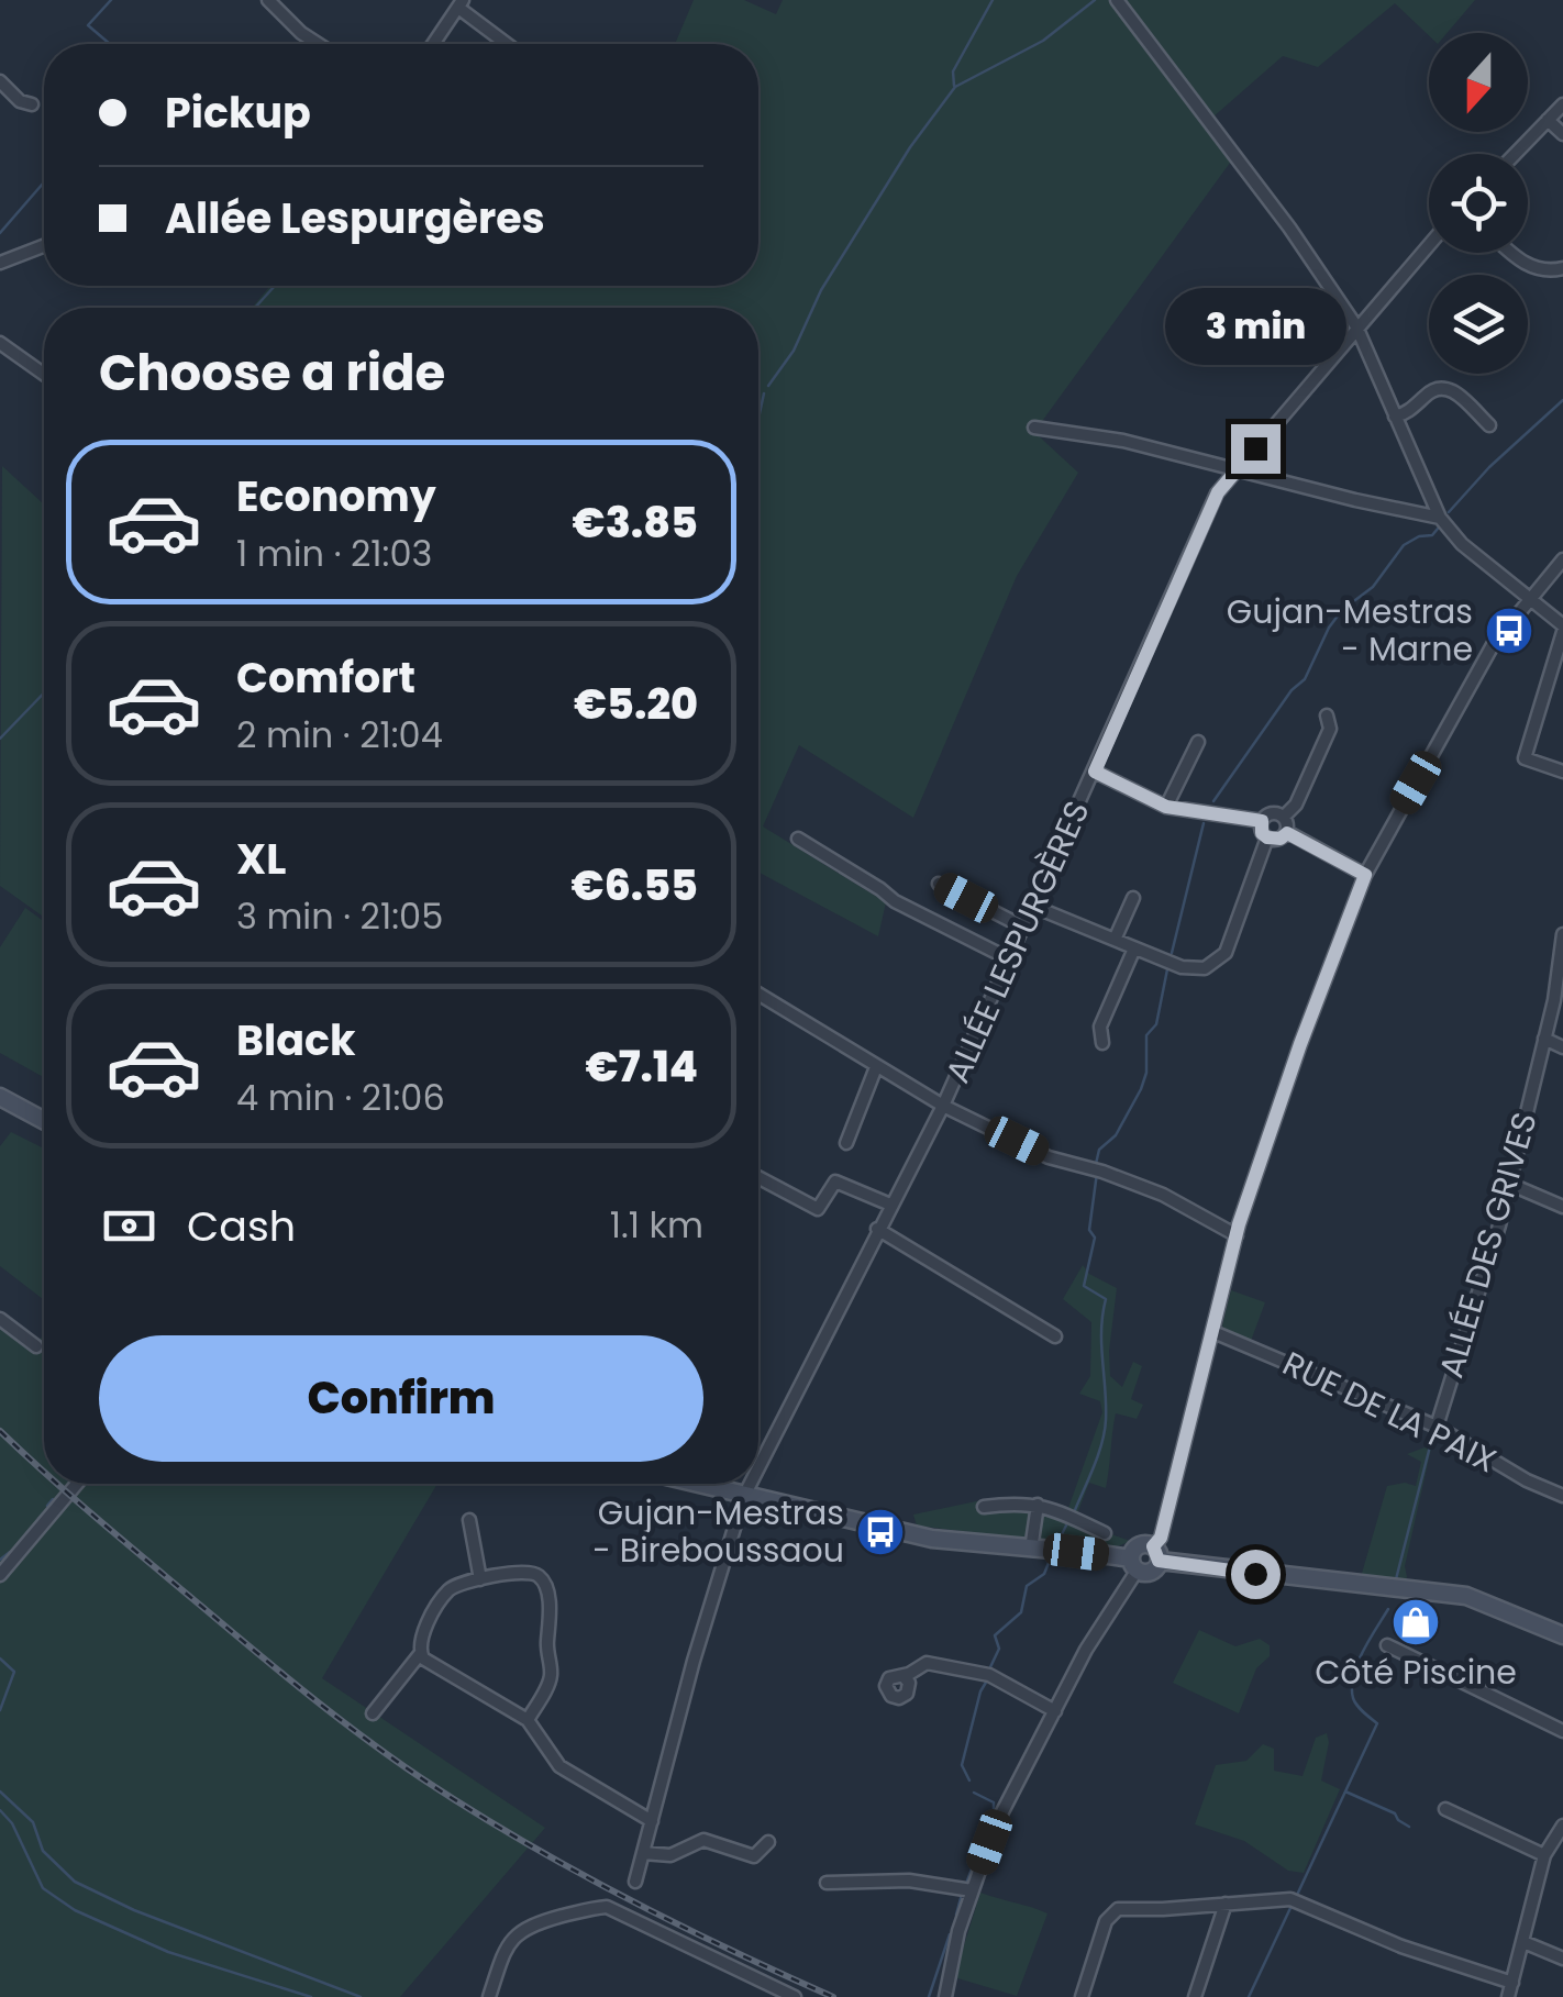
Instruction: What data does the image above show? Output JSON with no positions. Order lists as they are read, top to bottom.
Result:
{
  "streets": {
    "street": ["ALLÉE LESPURGÈRES", "ALLÉE DES GRIVES", "RUE DE LA PAIX"]
  },
  "crossings": [
    ["ALLÉE DES GRIVES", "RUE DE LA PAIX"]
  ],
  "places": {
    "bus stop": ["Gujan-Mestras - Marne", "Gujan-Mestras - Bireboussaou"],
    "shop": ["Côté Piscine"]
  },
  "north": "bottom",
  "page": {
    "banner": ["Pickup", "Allée Lespurgères"],
    "bubble": "3 min",
    "heading": "Choose a ride",
    "list": [
      {
        "name": "Economy",
        "note": "1 min · 21:03",
        "value": "€3.85"
      },
      {
        "name": "Comfort",
        "note": "2 min · 21:04",
        "value": "€5.20"
      },
      {
        "name": "XL",
        "note": "3 min · 21:05",
        "value": "€6.55"
      },
      {
        "name": "Black",
        "note": "4 min · 21:06",
        "value": "€7.14"
      }
    ],
    "pay": ["Cash", "1.1 km"],
    "buttons": "Confirm"
  }
}
